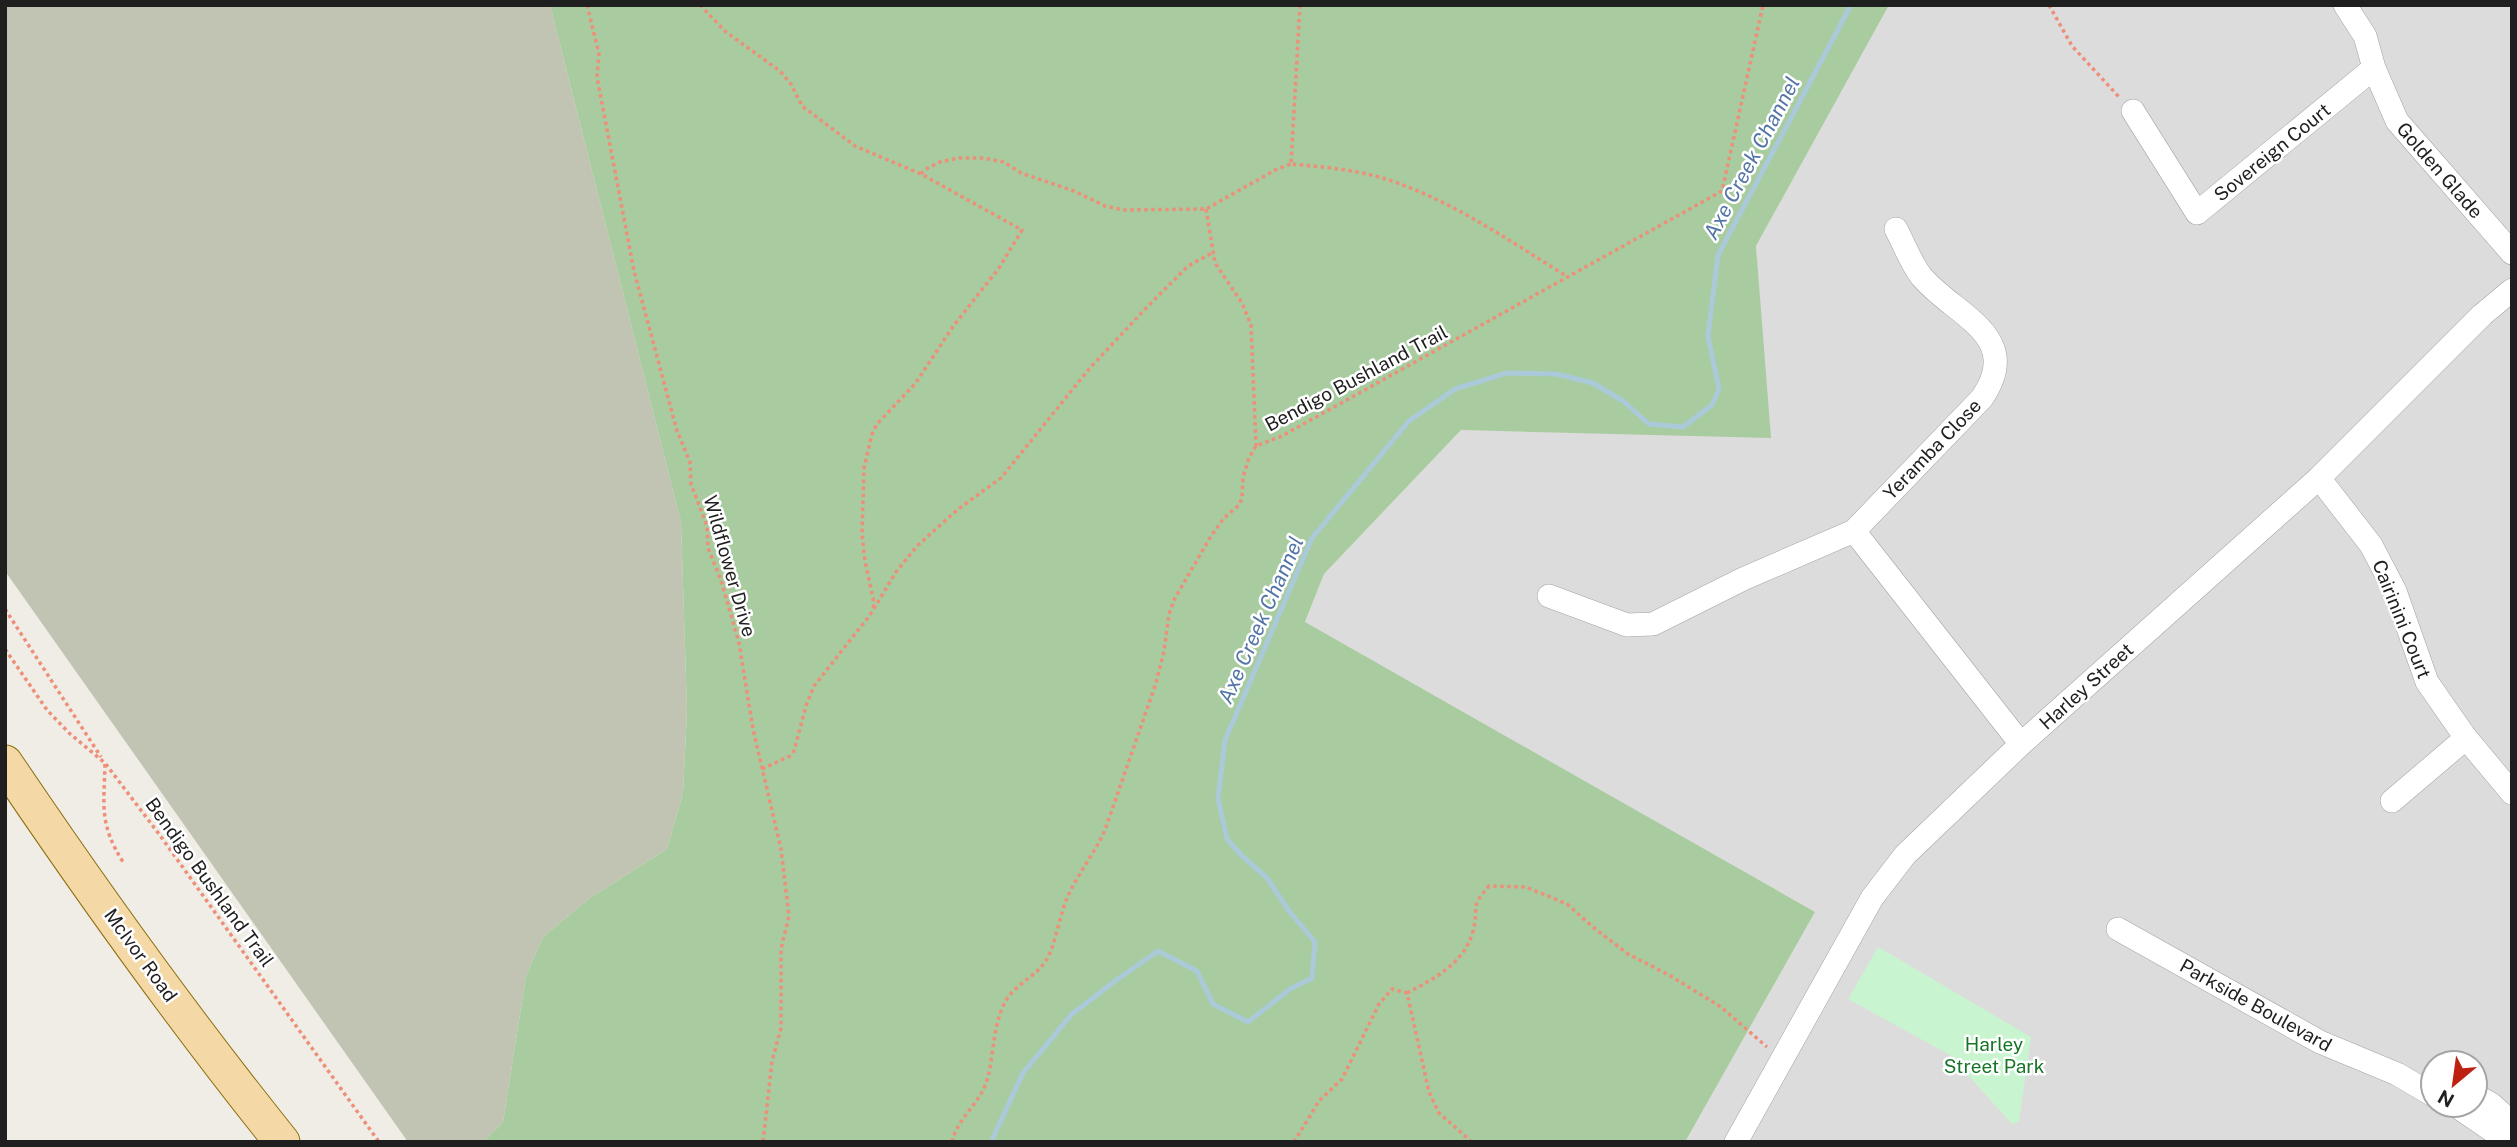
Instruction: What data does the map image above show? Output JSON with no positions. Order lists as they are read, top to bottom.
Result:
{
  "streets": {
    "main road": ["McIvor Road"],
    "street": [
      "Sovereign Court",
      "Golden Glade",
      "Yeramba Close",
      "Cairinini Court",
      "Harley Street",
      "Parkside Boulevard"
    ],
    "path": ["Bendigo Bushland Trail", "Wildflower Drive"]
  },
  "crossings": [
    ["Sovereign Court", "Golden Glade"],
    ["Cairinini Court", "Harley Street"]
  ],
  "water": ["Axe Creek Channel"],
  "parks": ["Harley Street Park"],
  "north": "bottom left"
}
